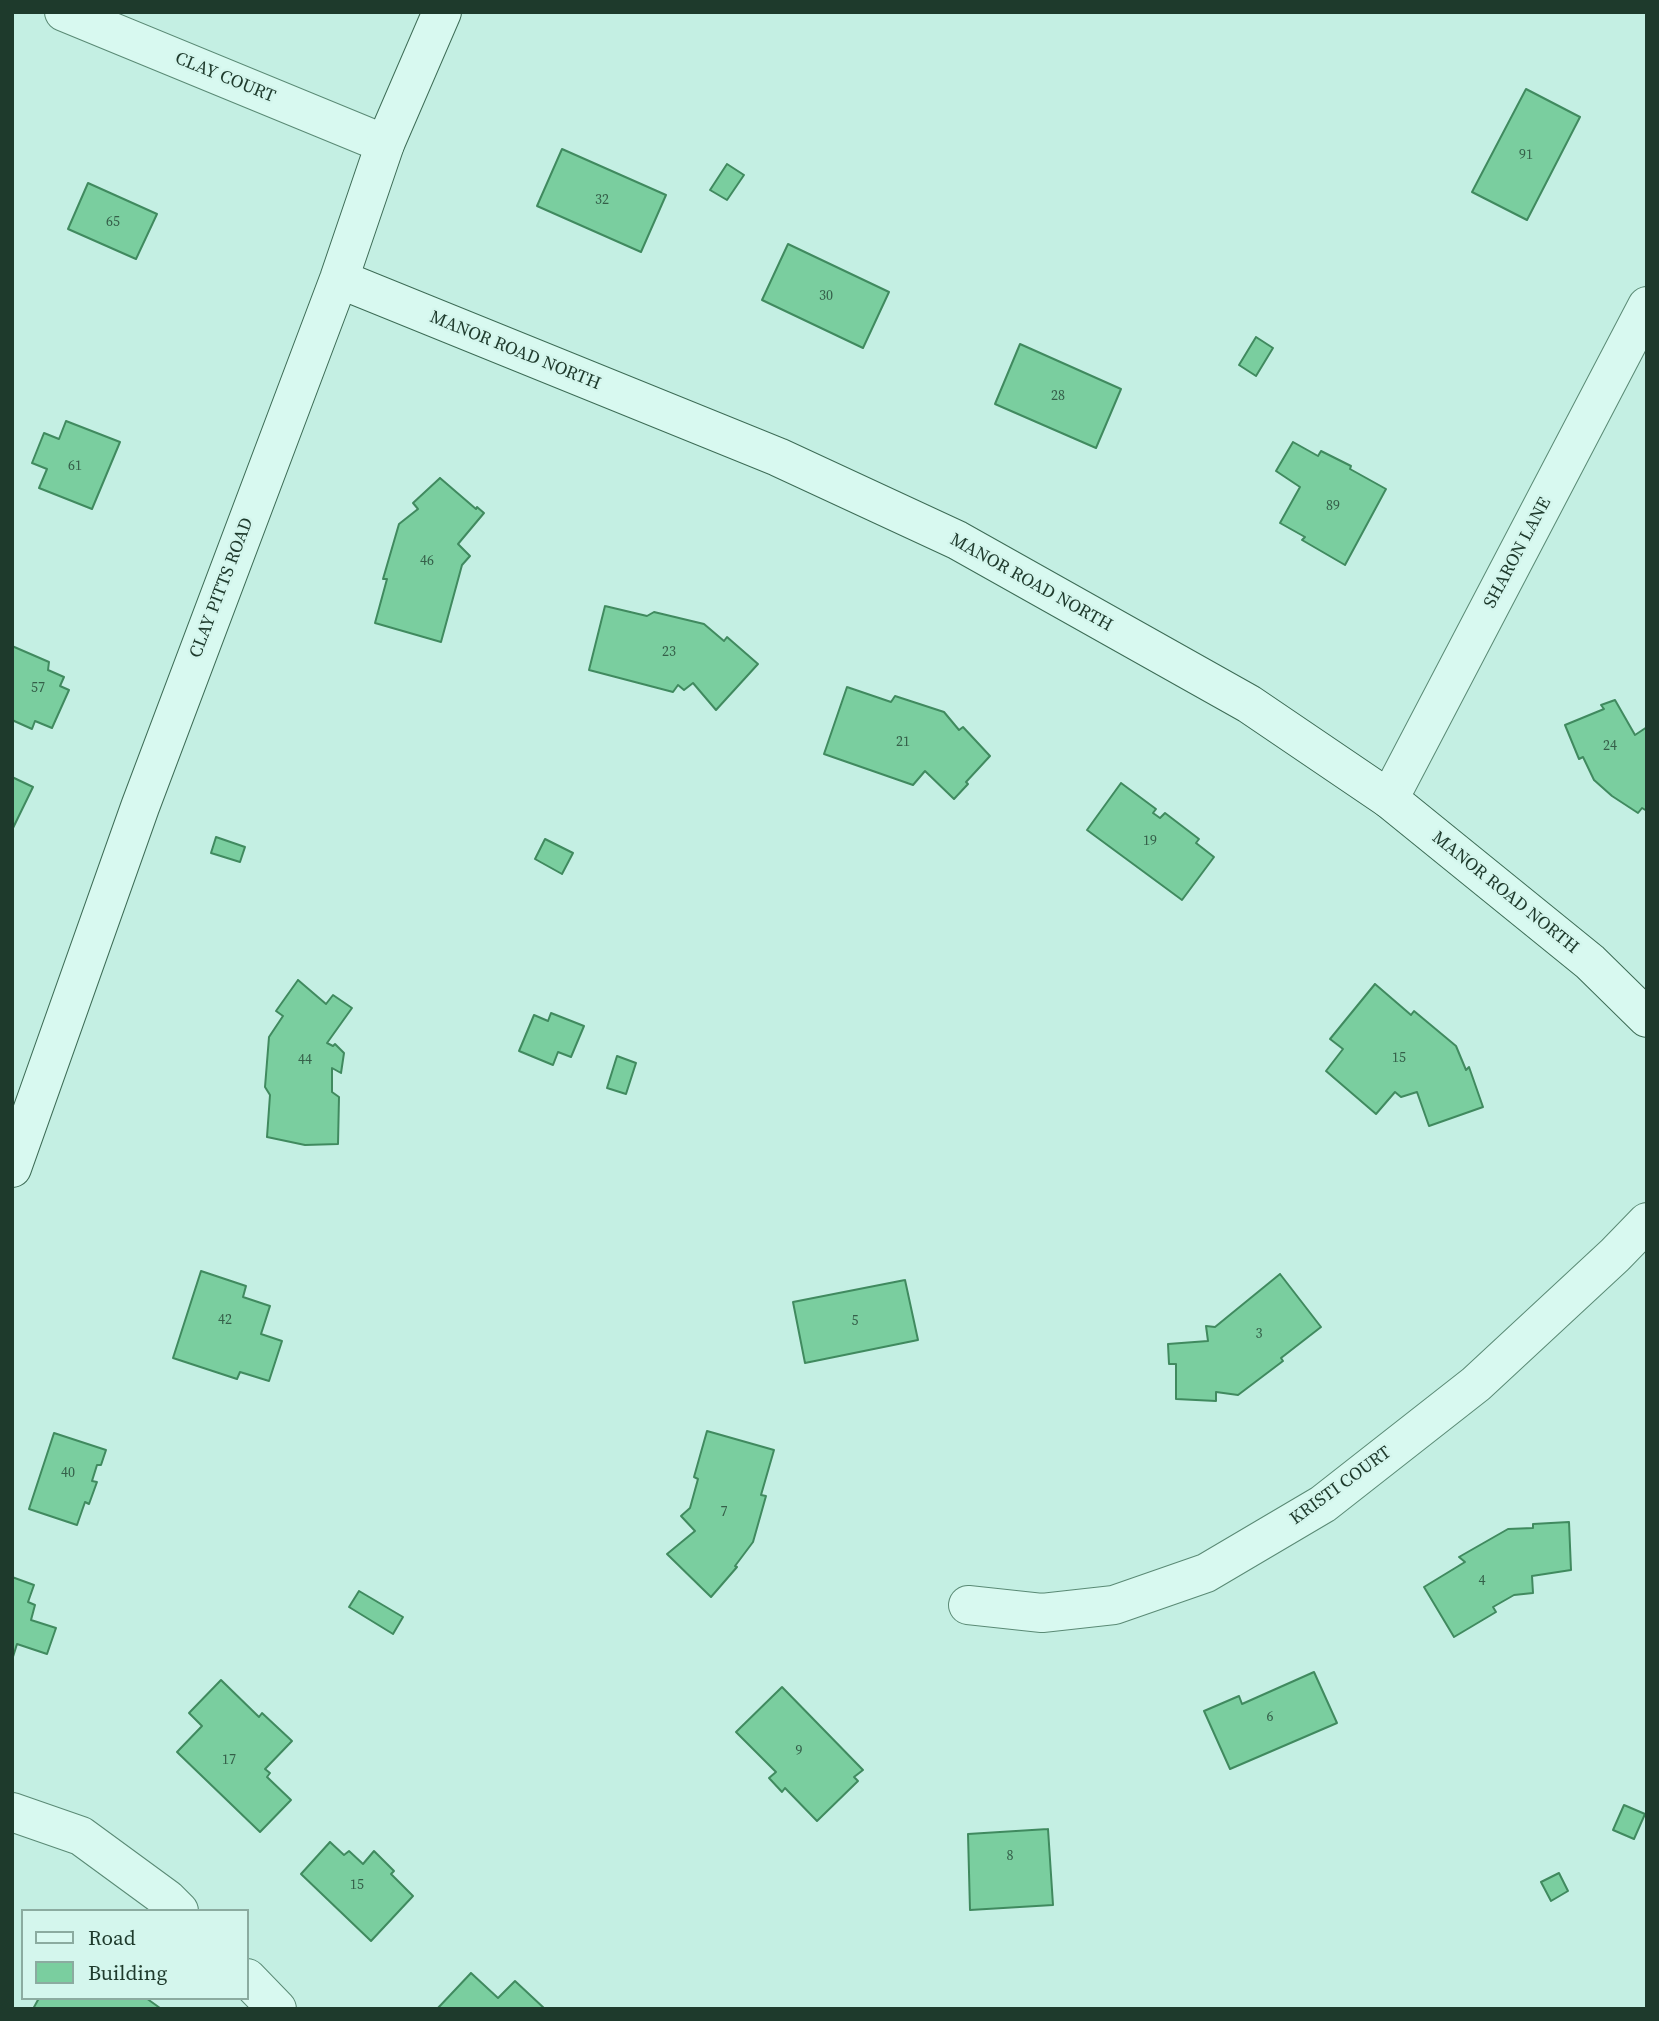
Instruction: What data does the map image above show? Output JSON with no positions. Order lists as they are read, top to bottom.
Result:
{
  "streets": {
    "street": [
      "CLAY COURT",
      "MANOR ROAD NORTH",
      "SHARON LANE",
      "CLAY PITTS ROAD",
      "KRISTI COURT"
    ]
  },
  "crossings": [
    ["CLAY COURT", "CLAY PITTS ROAD"],
    ["MANOR ROAD NORTH", "SHARON LANE"],
    ["MANOR ROAD NORTH", "CLAY PITTS ROAD"]
  ],
  "house_numbers": [
    "91",
    "32",
    "65",
    "30",
    "28",
    "61",
    "89",
    "46",
    "23",
    "57",
    "21",
    "24",
    "19",
    "15",
    "44",
    "42",
    "5",
    "3",
    "40",
    "7",
    "4",
    "6",
    "9",
    "17",
    "8",
    "15"
  ],
  "legend": ["Road", "Building"]
}
